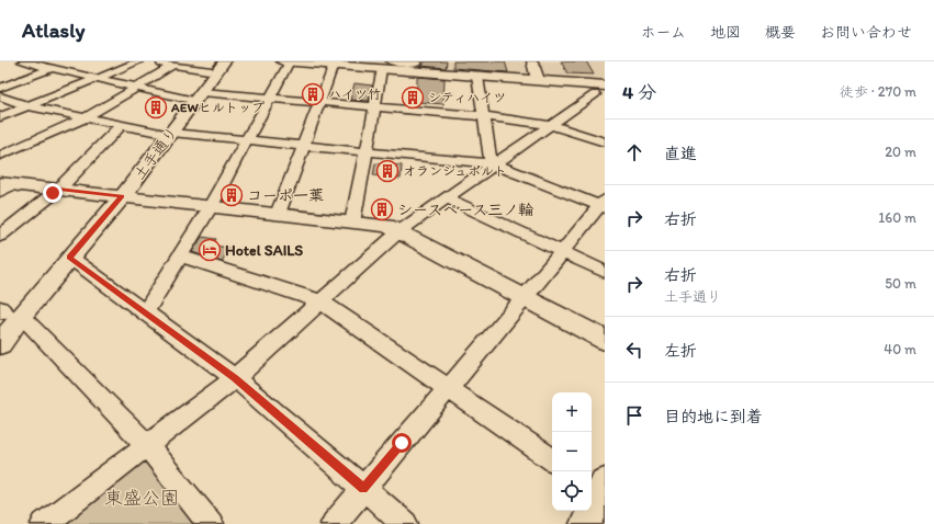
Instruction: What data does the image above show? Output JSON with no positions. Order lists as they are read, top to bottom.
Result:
{
  "streets": {
    "street": ["土手通り"]
  },
  "parks": ["東盛公園"],
  "places": {
    "building": [
      "ハイツ竹",
      "シティハイツ",
      "AEWヒルトップ",
      "オランジュポルト",
      "コーポ一葉",
      "シースペース三ノ輪"
    ],
    "hotel": ["Hotel SAILS"]
  },
  "page": {
    "header": "Atlasly",
    "nav": [
      "ホーム",
      "地図",
      "概要",
      "お問い合わせ"
    ],
    "heading": ["4 分", "徒歩 · 270 m"],
    "list": [
      ["直進", "20 m"],
      ["右折", "160 m"],
      ["右折", "土手通り", "50 m"],
      ["左折", "40 m"],
      "目的地に到着"
    ],
    "map_buttons": ["+", "−"]
  }
}
